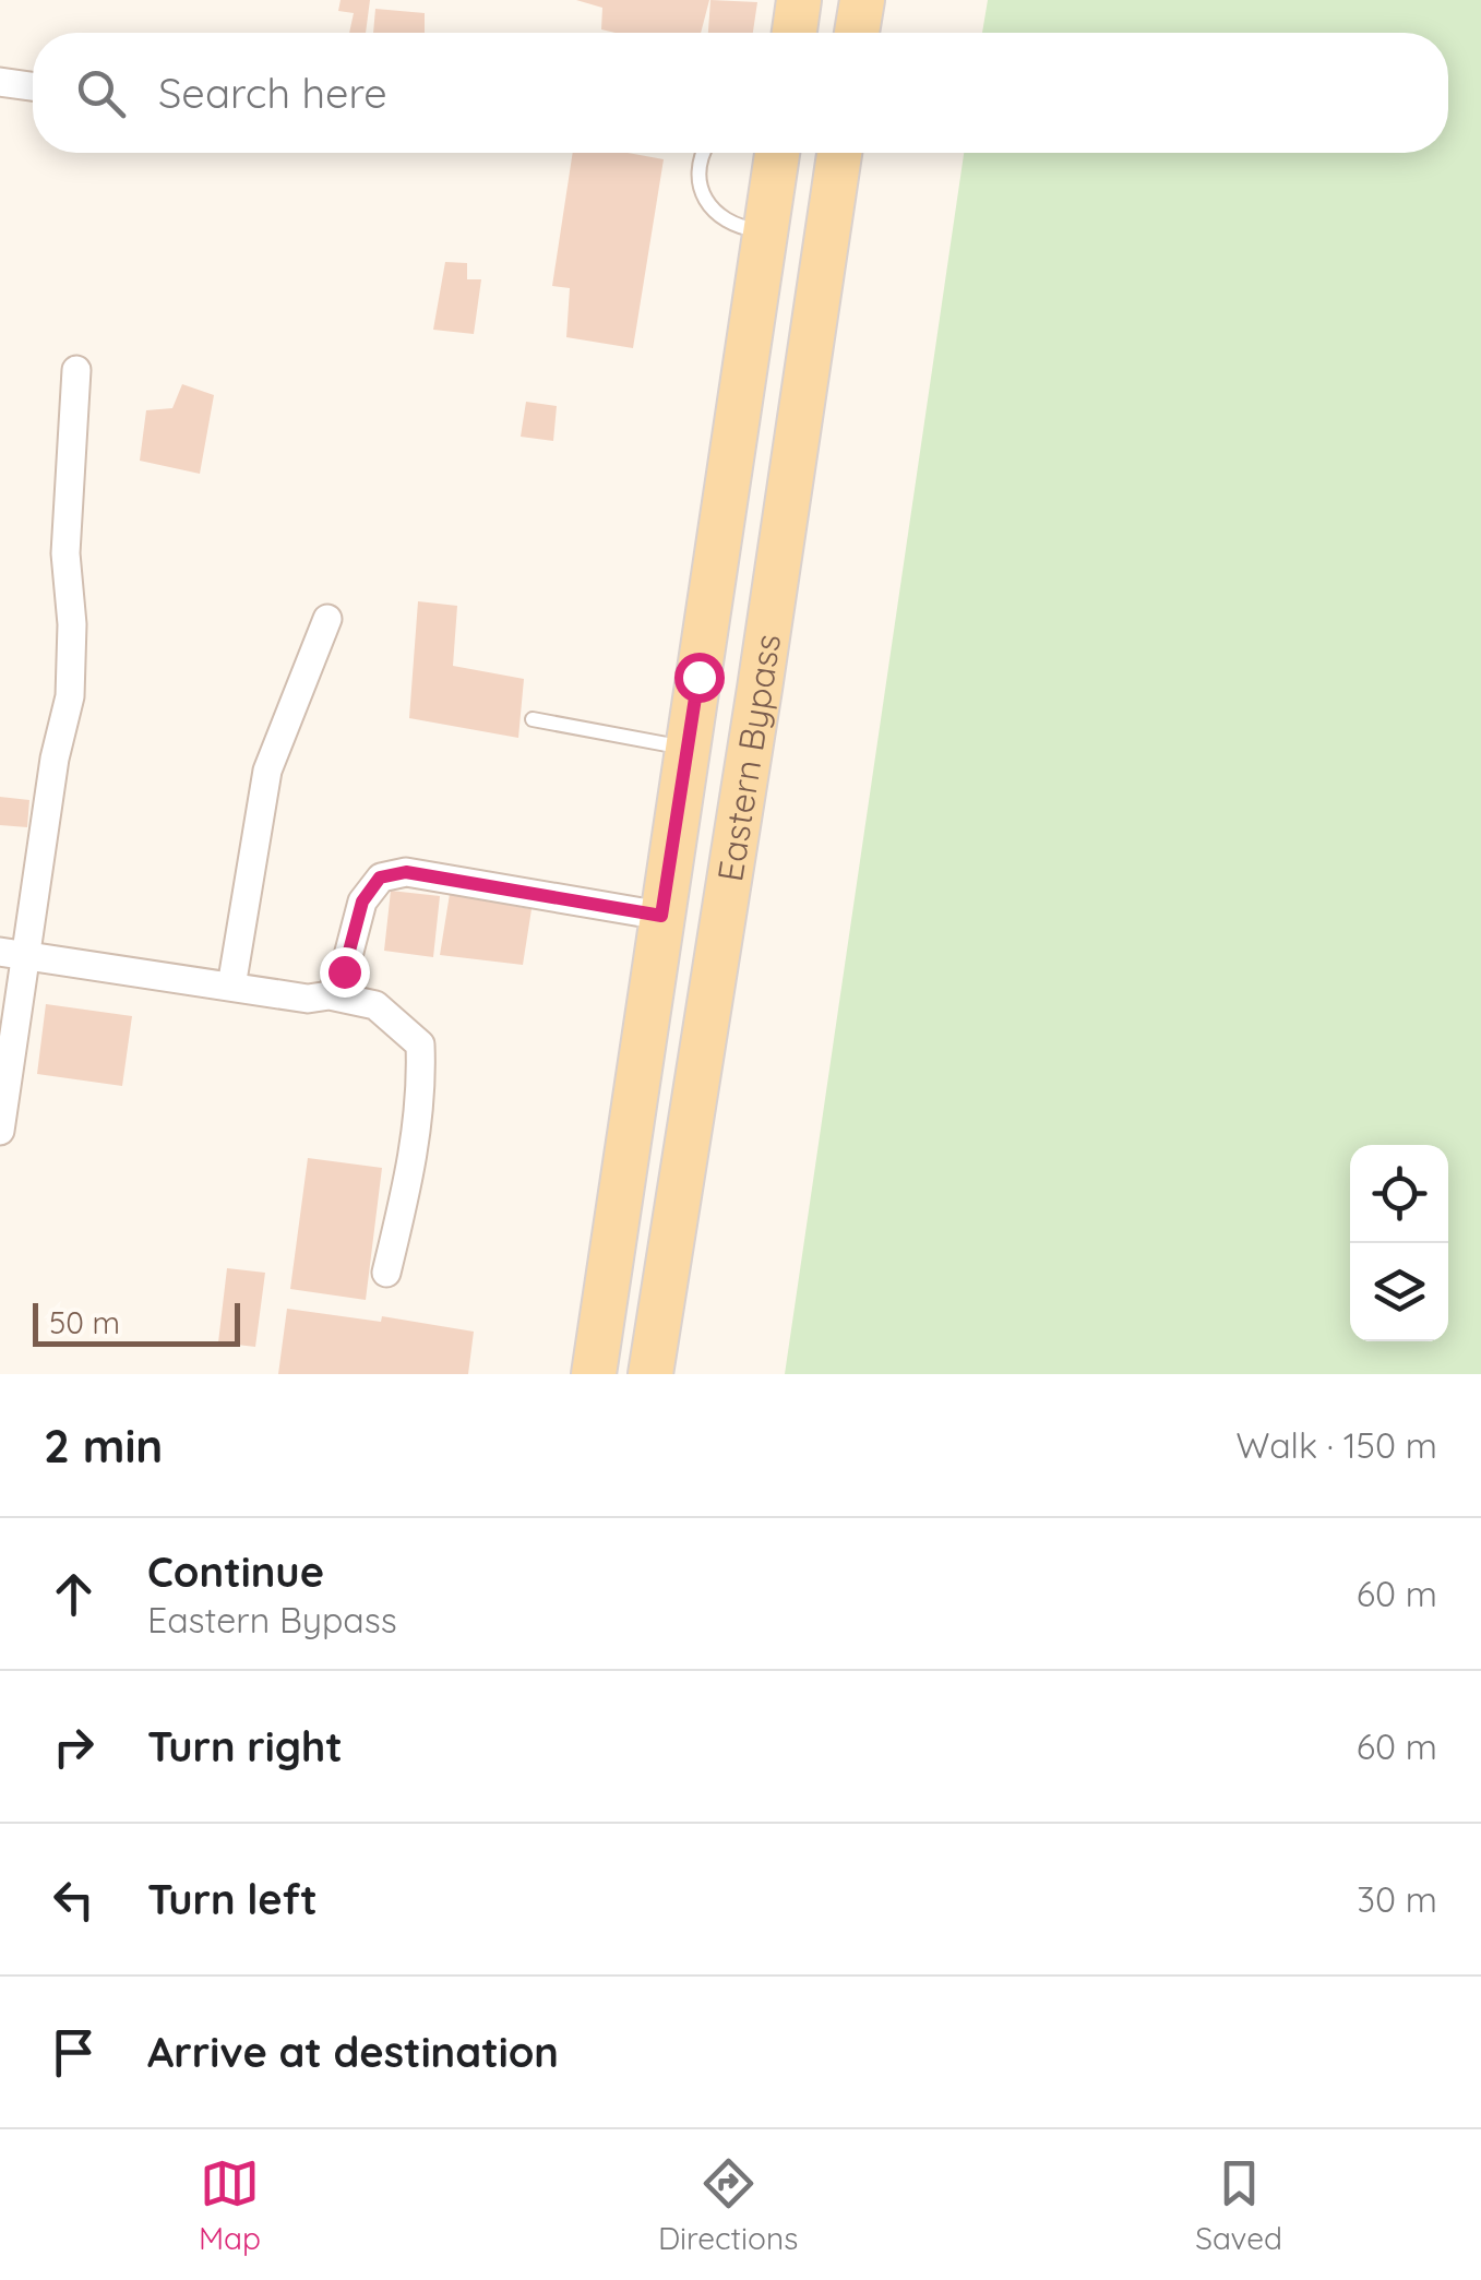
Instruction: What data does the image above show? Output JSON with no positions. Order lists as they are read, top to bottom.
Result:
{
  "streets": {
    "main road": ["Eastern Bypass"]
  },
  "scale_bar": "50 m",
  "page": {
    "search": "Search here",
    "scale": "50 m",
    "heading": ["2 min", "Walk · 150 m"],
    "list": [
      ["Continue", "Eastern Bypass", "60 m"],
      ["Turn right", "60 m"],
      ["Turn left", "30 m"],
      "Arrive at destination"
    ],
    "nav": ["Map", "Directions", "Saved"]
  }
}
